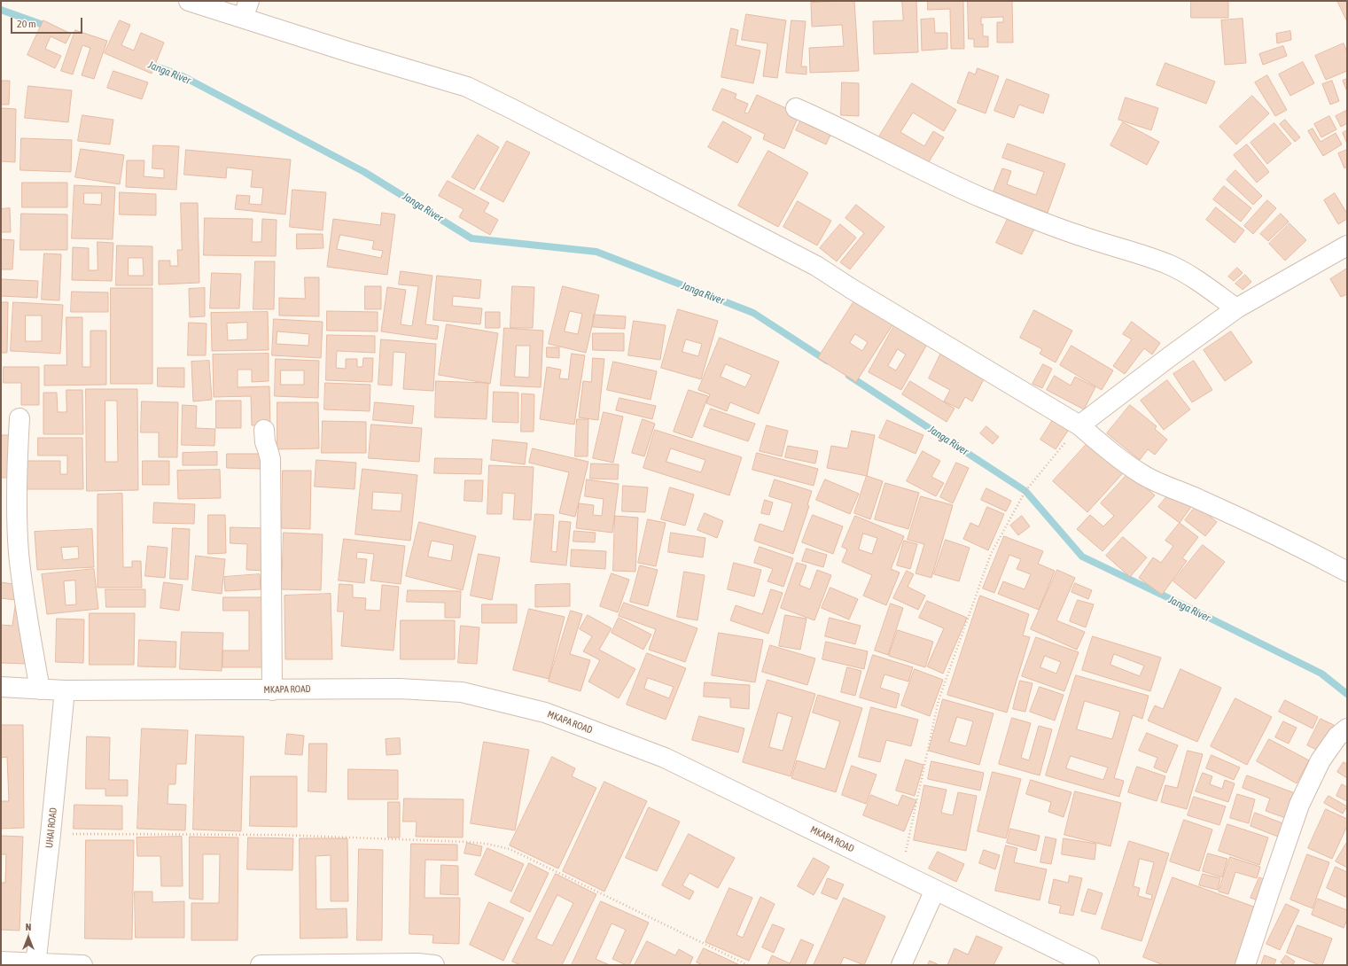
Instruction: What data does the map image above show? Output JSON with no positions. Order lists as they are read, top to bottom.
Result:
{
  "streets": {
    "street": ["MKAPA ROAD", "UHAI ROAD"]
  },
  "crossings": [
    ["MKAPA ROAD", "UHAI ROAD"]
  ],
  "water": ["Janga River"],
  "scale_bar": "20 m",
  "north": "top"
}
